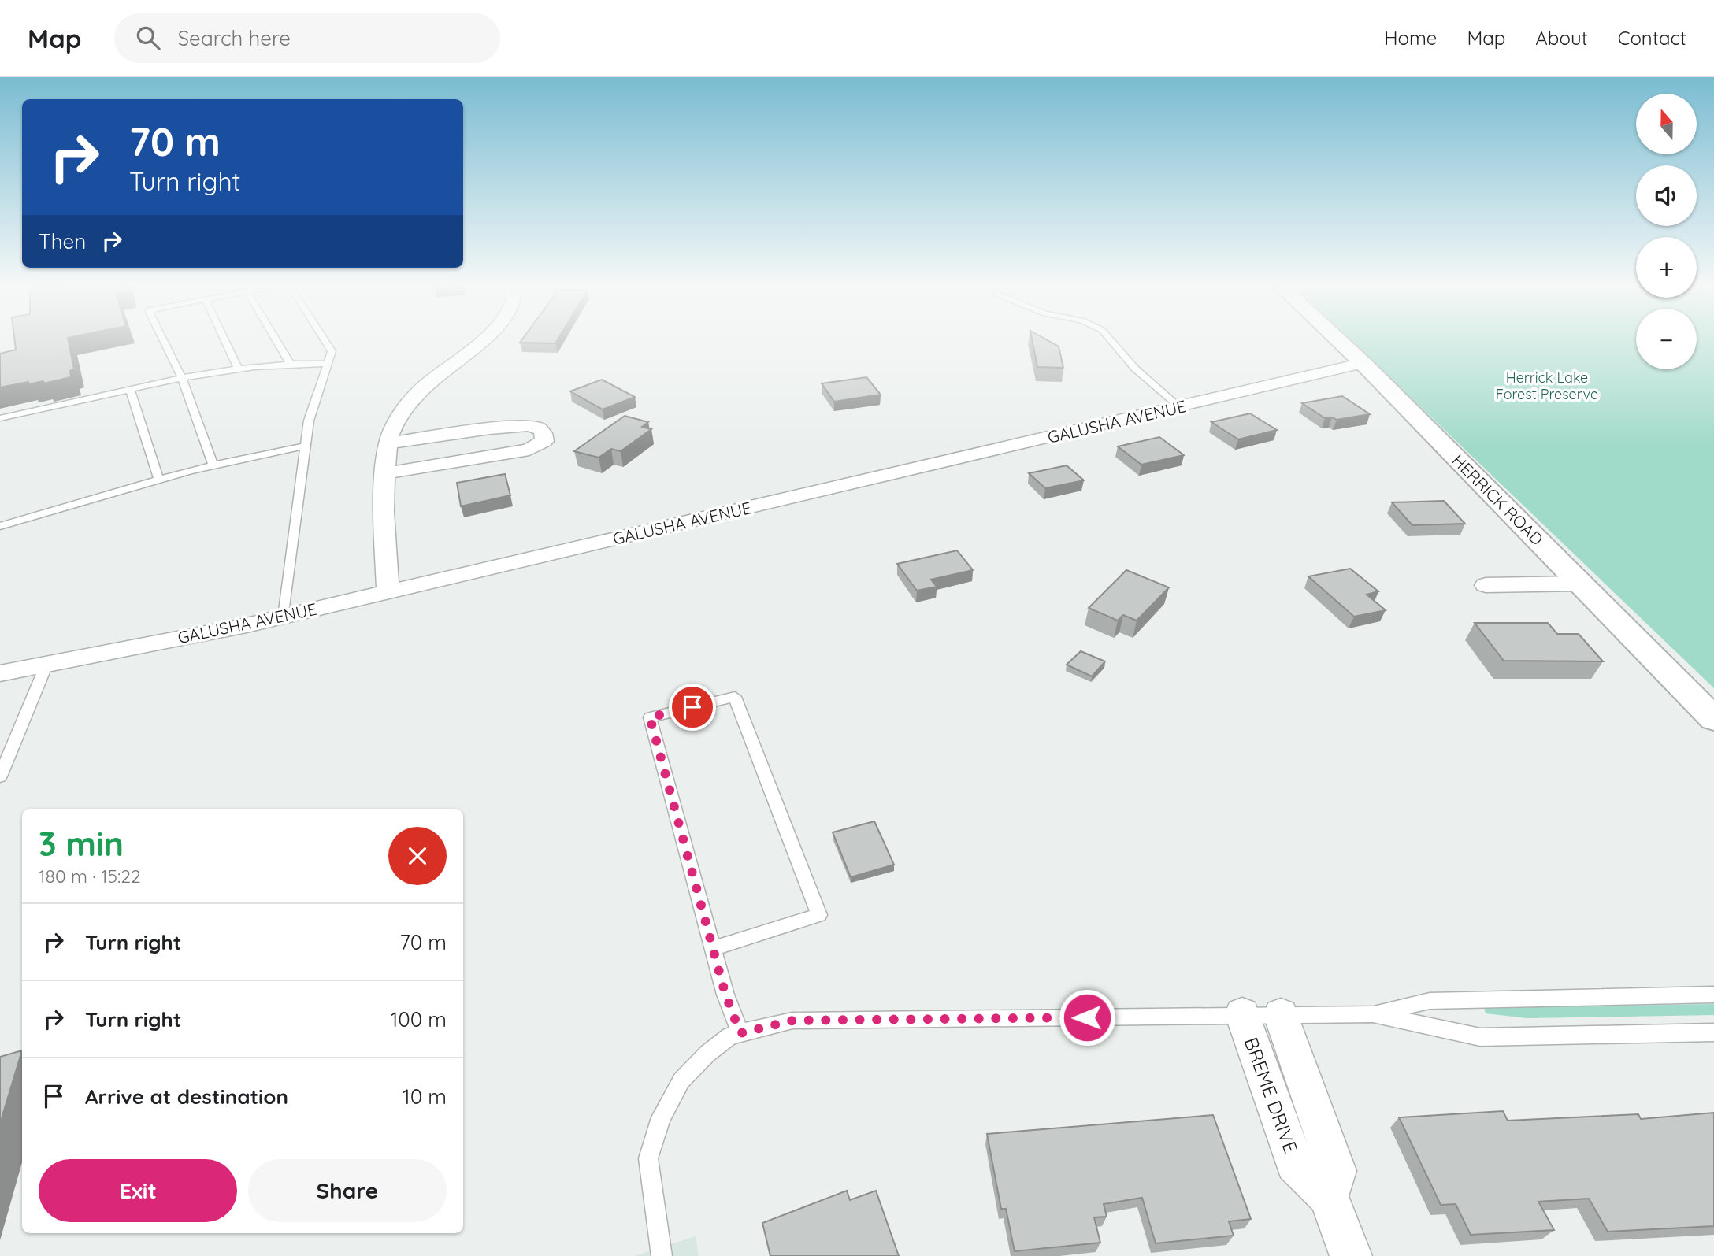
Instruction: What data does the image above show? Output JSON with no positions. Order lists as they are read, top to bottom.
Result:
{
  "streets": {
    "street": ["GALUSHA AVENUE", "HERRICK ROAD", "BREME DRIVE"]
  },
  "crossings": [
    ["GALUSHA AVENUE", "HERRICK ROAD"]
  ],
  "parks": ["Herrick Lake Forest Preserve"],
  "north": "top",
  "page": {
    "header": "Map",
    "search": "Search here",
    "nav": [
      "Home",
      "Map",
      "About",
      "Contact"
    ],
    "map_buttons": ["+", "−"],
    "turn": ["70 m", "Turn right"],
    "then": "Then",
    "heading": ["3 min", "180 m · 15:22"],
    "list": [
      {
        "name": "Turn right",
        "value": "70 m"
      },
      {
        "name": "Turn right",
        "value": "100 m"
      },
      {
        "name": "Arrive at destination",
        "value": "10 m"
      }
    ],
    "buttons": ["Exit", "Share"]
  }
}
